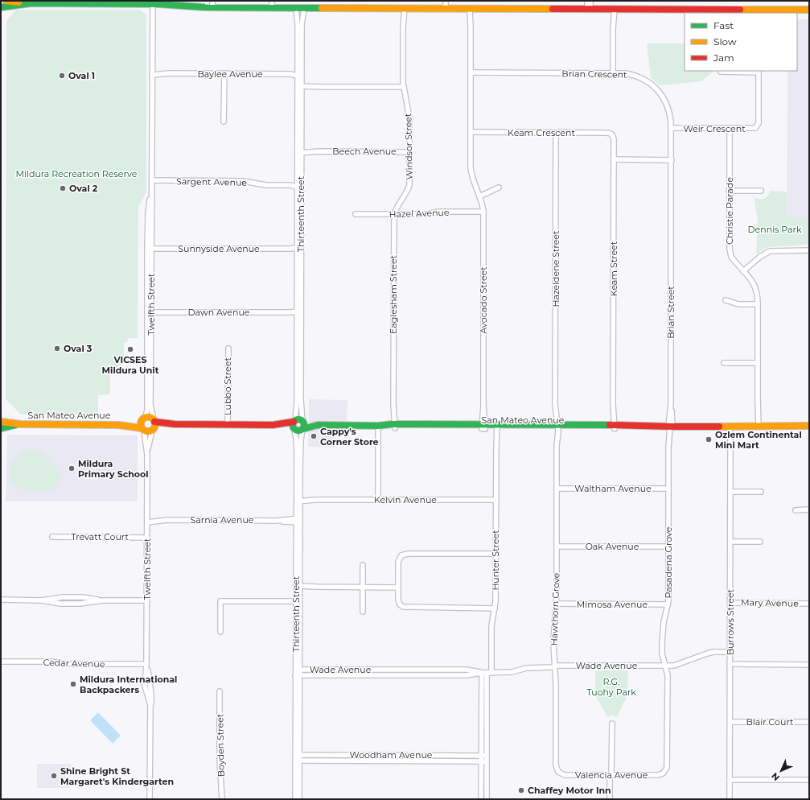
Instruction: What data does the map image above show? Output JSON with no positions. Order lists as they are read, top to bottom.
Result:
{
  "streets": {
    "street": [
      "Baylee Avenue",
      "Brian Crescent",
      "Weir Crescent",
      "Keam Crescent",
      "Windsor Street",
      "Beech Avenue",
      "Sargent Avenue",
      "Christie Parade",
      "Hazel Avenue",
      "Thirteenth Street",
      "Sunnyside Avenue",
      "Hazeldene Street",
      "Keam Street",
      "Eaglesham Street",
      "Avocado Street",
      "Twelfth Street",
      "Dawn Avenue",
      "Brian Street",
      "Lubbo Street",
      "San Mateo Avenue",
      "Waltham Avenue",
      "Kelvin Avenue",
      "Sarnia Avenue",
      "Trevatt Court",
      "Oak Avenue",
      "Hunter Street",
      "Pasadena Grove",
      "Mary Avenue",
      "Mimosa Avenue",
      "Hawthorn Grove",
      "Burrows Street",
      "Cedar Avenue",
      "Wade Avenue",
      "Blair Court",
      "Boyden Street",
      "Woodham Avenue",
      "Valencia Avenue"
    ]
  },
  "crossings": [
    ["Baylee Avenue", "Thirteenth Street"],
    ["Baylee Avenue", "Twelfth Street"],
    ["Brian Crescent", "Weir Crescent"],
    ["Brian Crescent", "Avocado Street"],
    ["Brian Crescent", "Brian Street"],
    ["Weir Crescent", "Christie Parade"],
    ["Keam Crescent", "Hazeldene Street"],
    ["Keam Crescent", "Keam Street"],
    ["Keam Crescent", "Avocado Street"],
    ["Windsor Street", "Beech Avenue"],
    ["Windsor Street", "Eaglesham Street"],
    ["Beech Avenue", "Thirteenth Street"],
    ["Sargent Avenue", "Thirteenth Street"],
    ["Sargent Avenue", "Twelfth Street"],
    ["Christie Parade", "San Mateo Avenue"],
    ["Hazel Avenue", "Eaglesham Street"],
    ["Hazel Avenue", "Avocado Street"],
    ["Thirteenth Street", "Sunnyside Avenue"],
    ["Thirteenth Street", "Dawn Avenue"],
    ["Thirteenth Street", "San Mateo Avenue"],
    ["Thirteenth Street", "Kelvin Avenue"],
    ["Thirteenth Street", "Sarnia Avenue"],
    ["Thirteenth Street", "Wade Avenue"],
    ["Thirteenth Street", "Woodham Avenue"],
    ["Sunnyside Avenue", "Twelfth Street"],
    ["Hazeldene Street", "San Mateo Avenue"],
    ["Hazeldene Street", "Hawthorn Grove"],
    ["Keam Street", "San Mateo Avenue"],
    ["Eaglesham Street", "San Mateo Avenue"],
    ["Avocado Street", "San Mateo Avenue"],
    ["Twelfth Street", "Dawn Avenue"],
    ["Twelfth Street", "San Mateo Avenue"],
    ["Twelfth Street", "Sarnia Avenue"],
    ["Twelfth Street", "Trevatt Court"],
    ["Twelfth Street", "Cedar Avenue"],
    ["Brian Street", "San Mateo Avenue"],
    ["Brian Street", "Pasadena Grove"],
    ["San Mateo Avenue", "Hunter Street"],
    ["San Mateo Avenue", "Pasadena Grove"],
    ["San Mateo Avenue", "Hawthorn Grove"],
    ["San Mateo Avenue", "Burrows Street"],
    ["Waltham Avenue", "Pasadena Grove"],
    ["Waltham Avenue", "Hawthorn Grove"],
    ["Kelvin Avenue", "Hunter Street"],
    ["Oak Avenue", "Pasadena Grove"],
    ["Oak Avenue", "Hawthorn Grove"],
    ["Hunter Street", "Wade Avenue"],
    ["Hunter Street", "Woodham Avenue"],
    ["Pasadena Grove", "Mimosa Avenue"],
    ["Pasadena Grove", "Wade Avenue"],
    ["Pasadena Grove", "Valencia Avenue"],
    ["Mary Avenue", "Burrows Street"],
    ["Mimosa Avenue", "Hawthorn Grove"],
    ["Hawthorn Grove", "Wade Avenue"],
    ["Hawthorn Grove", "Valencia Avenue"],
    ["Burrows Street", "Wade Avenue"],
    ["Burrows Street", "Blair Court"]
  ],
  "parks": ["Mildura Recreation Reserve", "Dennis Park", "R.G. Tuohy Park"],
  "places": [
    "Oval 1",
    "Oval 2",
    "Oval 3",
    "VICSES Mildura Unit",
    "Cappy's Corner Store",
    "Ozlem Continental Mini Mart",
    "Mildura Primary School",
    "Mildura International Backpackers",
    "Shine Bright St Margaret's Kindergarten",
    "Chaffey Motor Inn"
  ],
  "legend": ["Fast", "Slow", "Jam"],
  "north": "bottom left"
}
